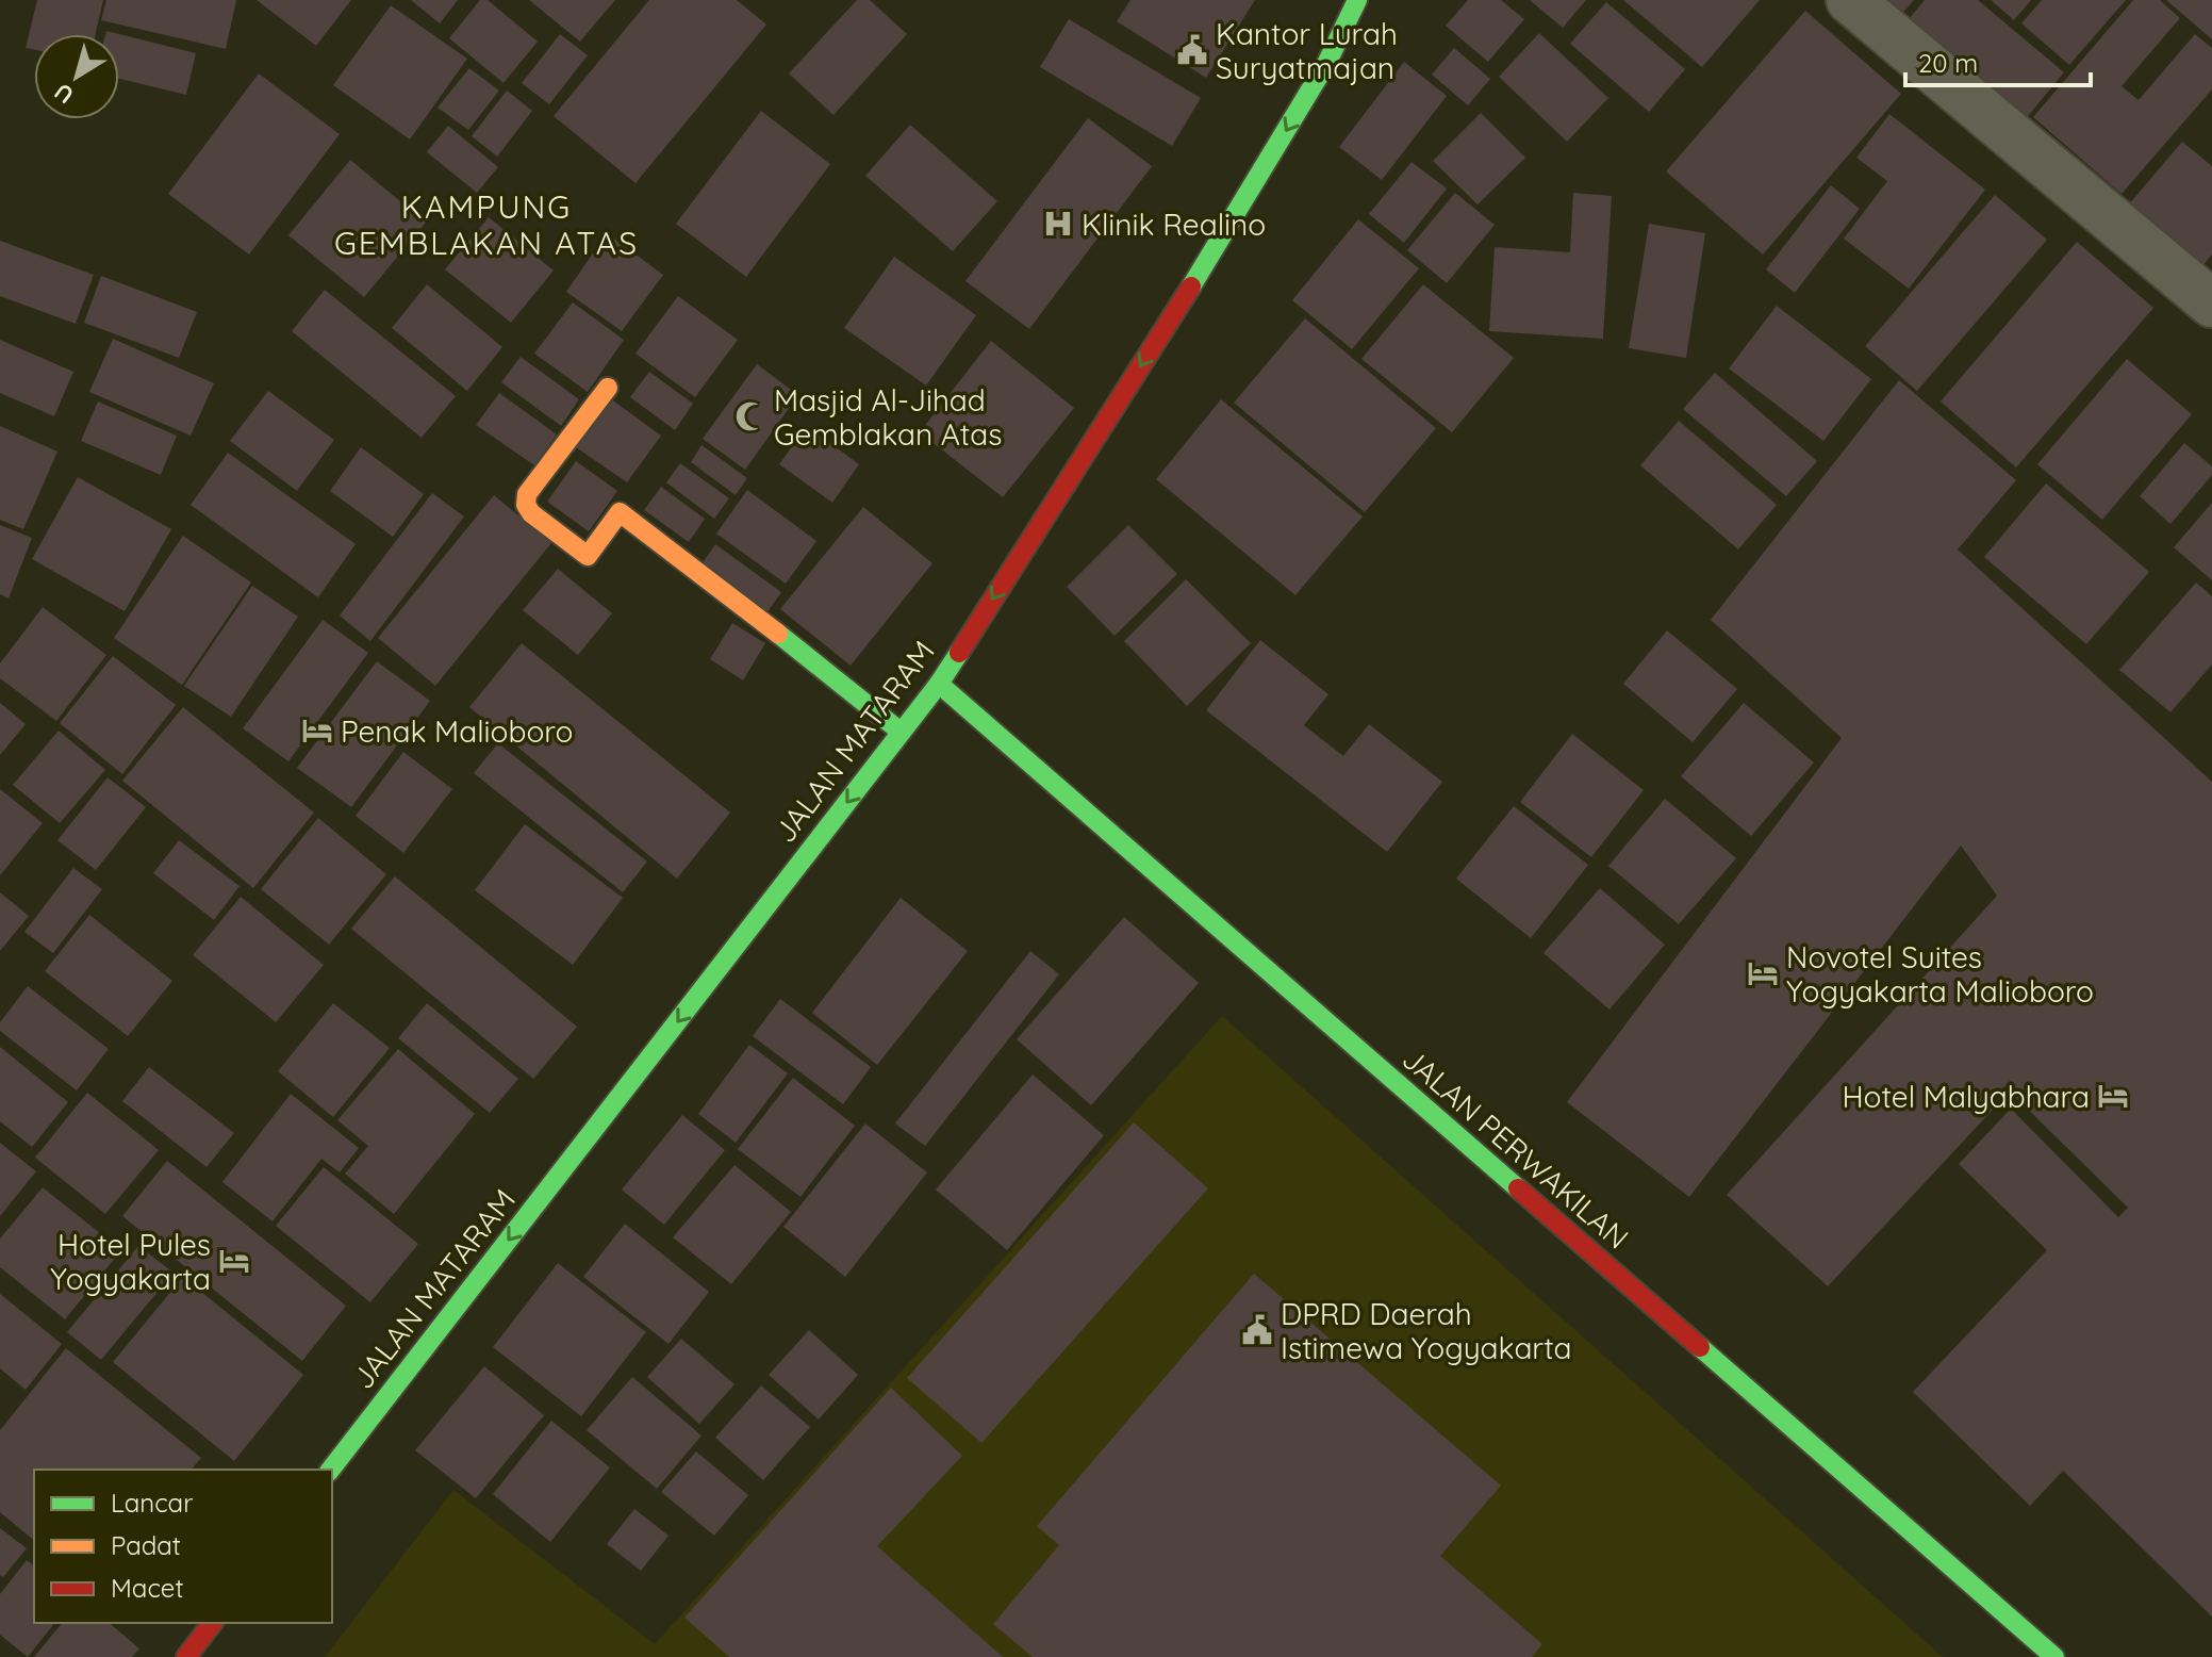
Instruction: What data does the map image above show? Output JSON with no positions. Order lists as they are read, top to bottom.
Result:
{
  "streets": {
    "street": ["JALAN MATARAM", "JALAN PERWAKILAN"]
  },
  "crossings": [
    ["JALAN MATARAM", "JALAN PERWAKILAN"]
  ],
  "one_way": ["JALAN MATARAM"],
  "districts": ["KAMPUNG GEMBLAKAN ATAS"],
  "places": {
    "public building": ["Kantor Lurah Suryatmajan", "DPRD Daerah Istimewa Yogyakarta"],
    "hospital": ["Klinik Realino"],
    "mosque": ["Masjid Al-Jihad Gemblakan Atas"],
    "hotel": [
      "Penak Malioboro",
      "Novotel Suites Yogyakarta Malioboro",
      "Hotel Malyabhara",
      "Hotel Pules Yogyakarta"
    ]
  },
  "legend": ["Lancar", "Padat", "Macet"],
  "scale_bar": "20 m",
  "north": "bottom left"
}
